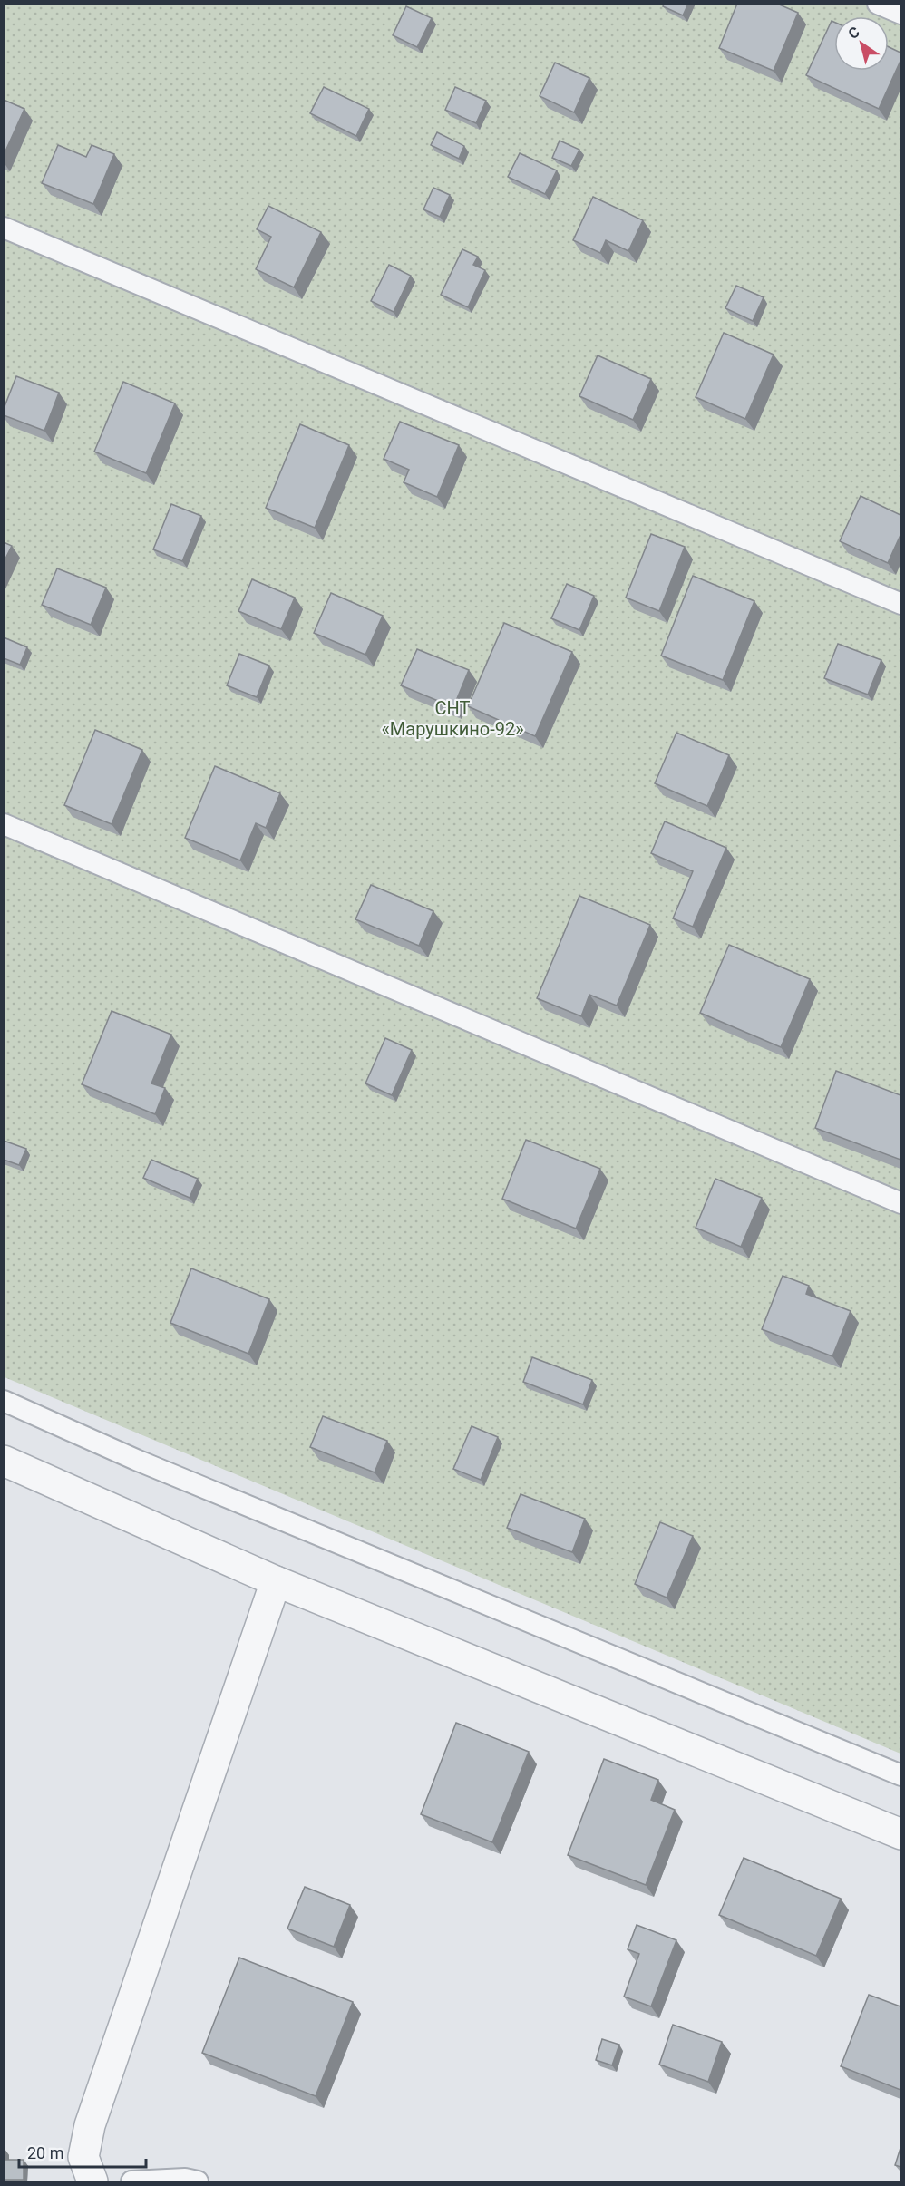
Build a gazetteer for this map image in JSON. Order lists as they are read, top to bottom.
{
  "parks": ["СНТ «Марушкино-92»"],
  "scale_bar": "20 m",
  "north": "top left"
}
